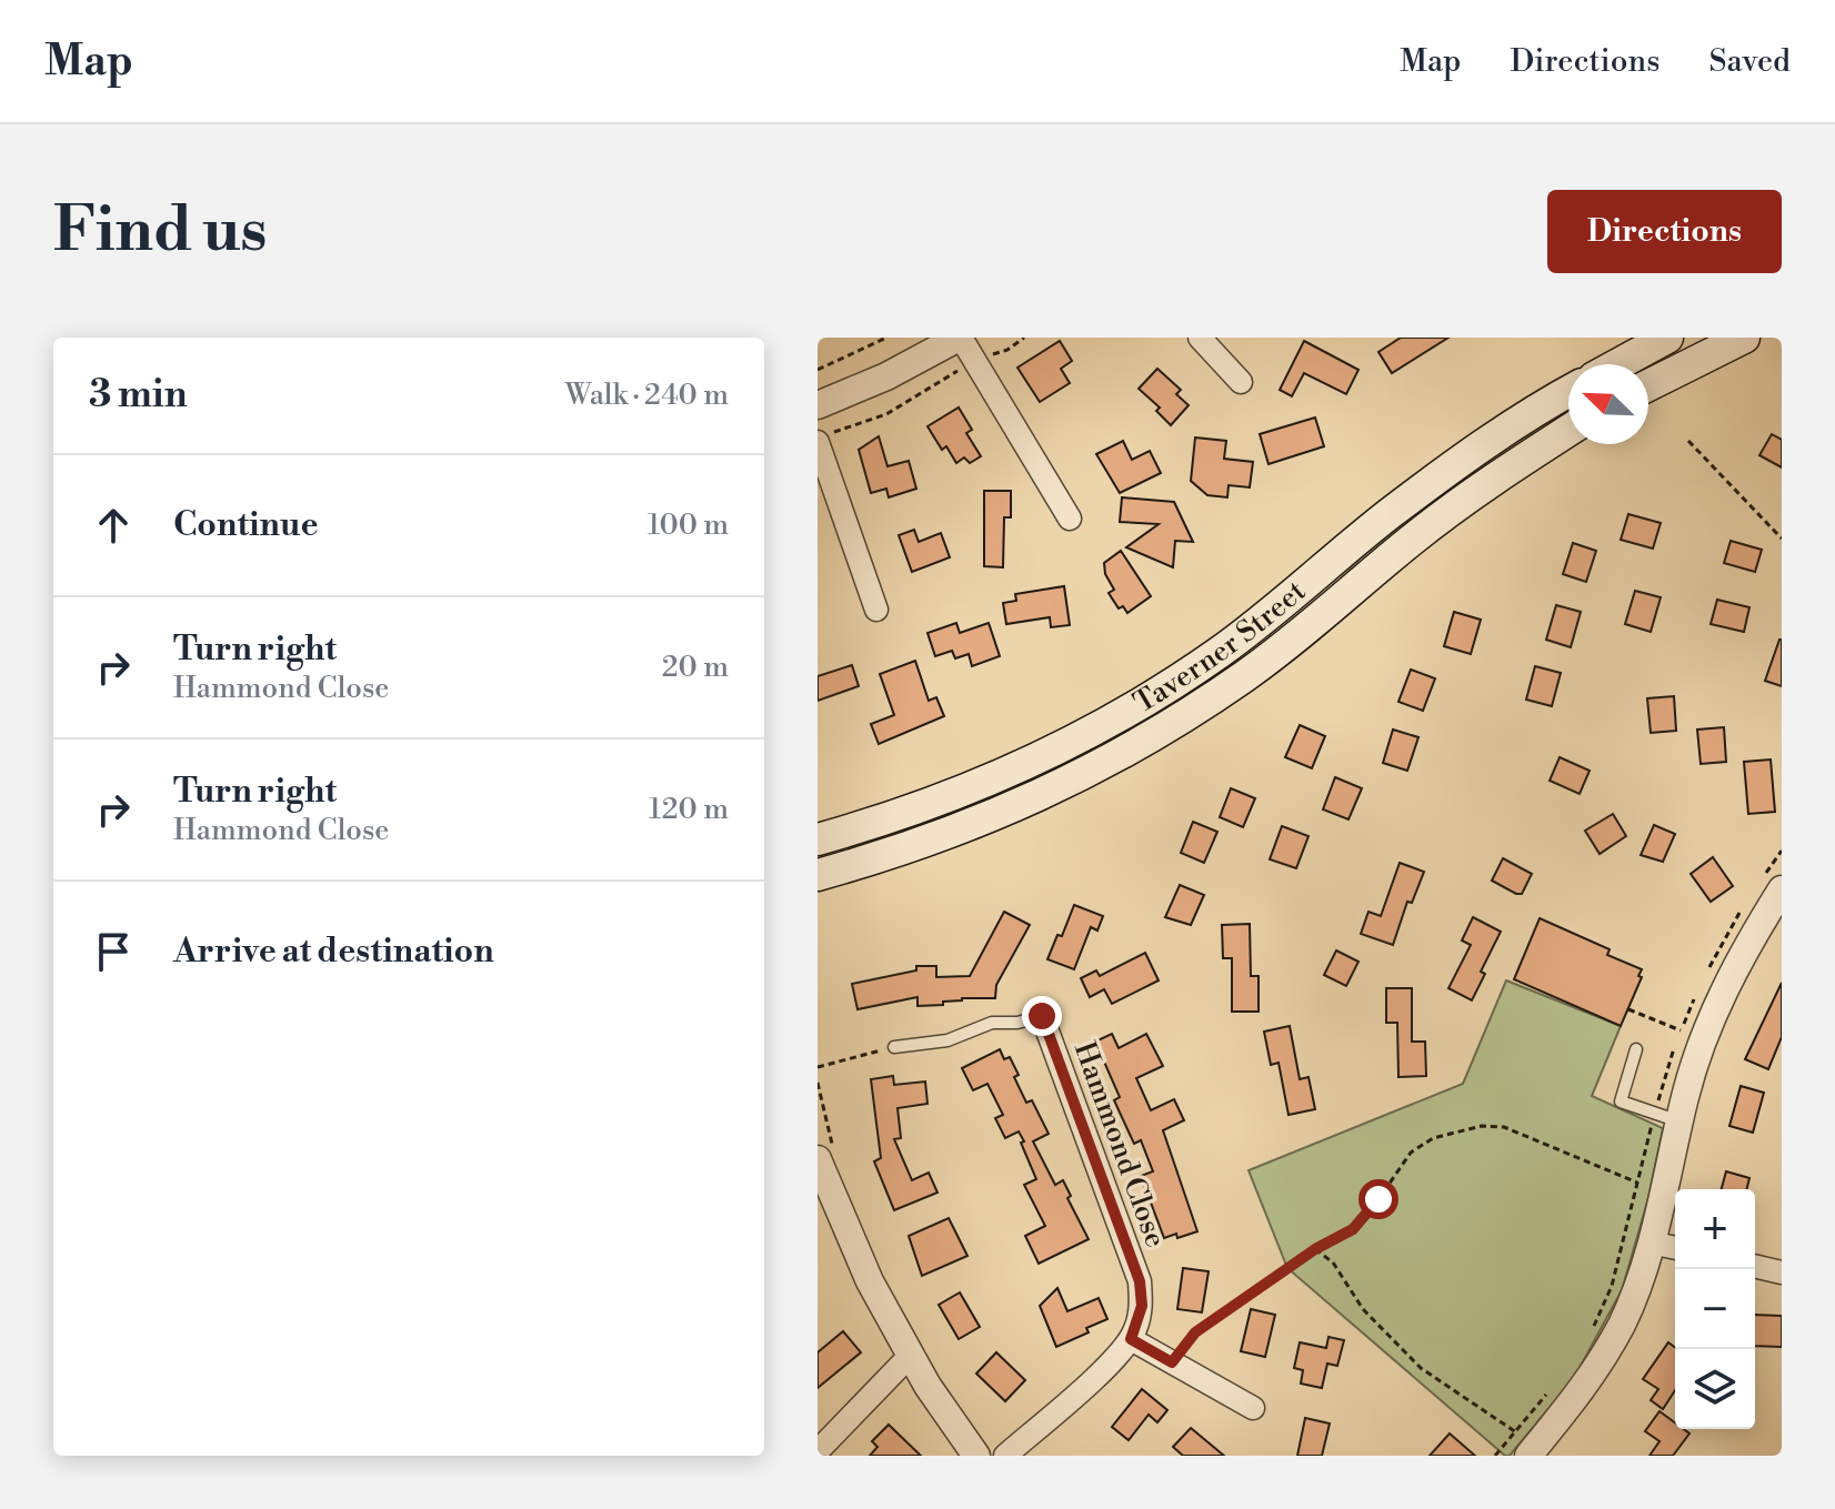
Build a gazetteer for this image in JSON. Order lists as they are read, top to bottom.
{
  "streets": {
    "main road": ["Taverner Street"],
    "street": ["Hammond Close"]
  },
  "north": "top left",
  "page": {
    "header": "Map",
    "nav": ["Map", "Directions", "Saved"],
    "buttons": "Directions",
    "title": "Find us",
    "heading": ["3 min", "Walk · 240 m"],
    "list": [
      ["Continue", "100 m"],
      ["Turn right", "Hammond Close", "20 m"],
      ["Turn right", "Hammond Close", "120 m"],
      "Arrive at destination"
    ],
    "map_buttons": ["+", "−"]
  }
}
